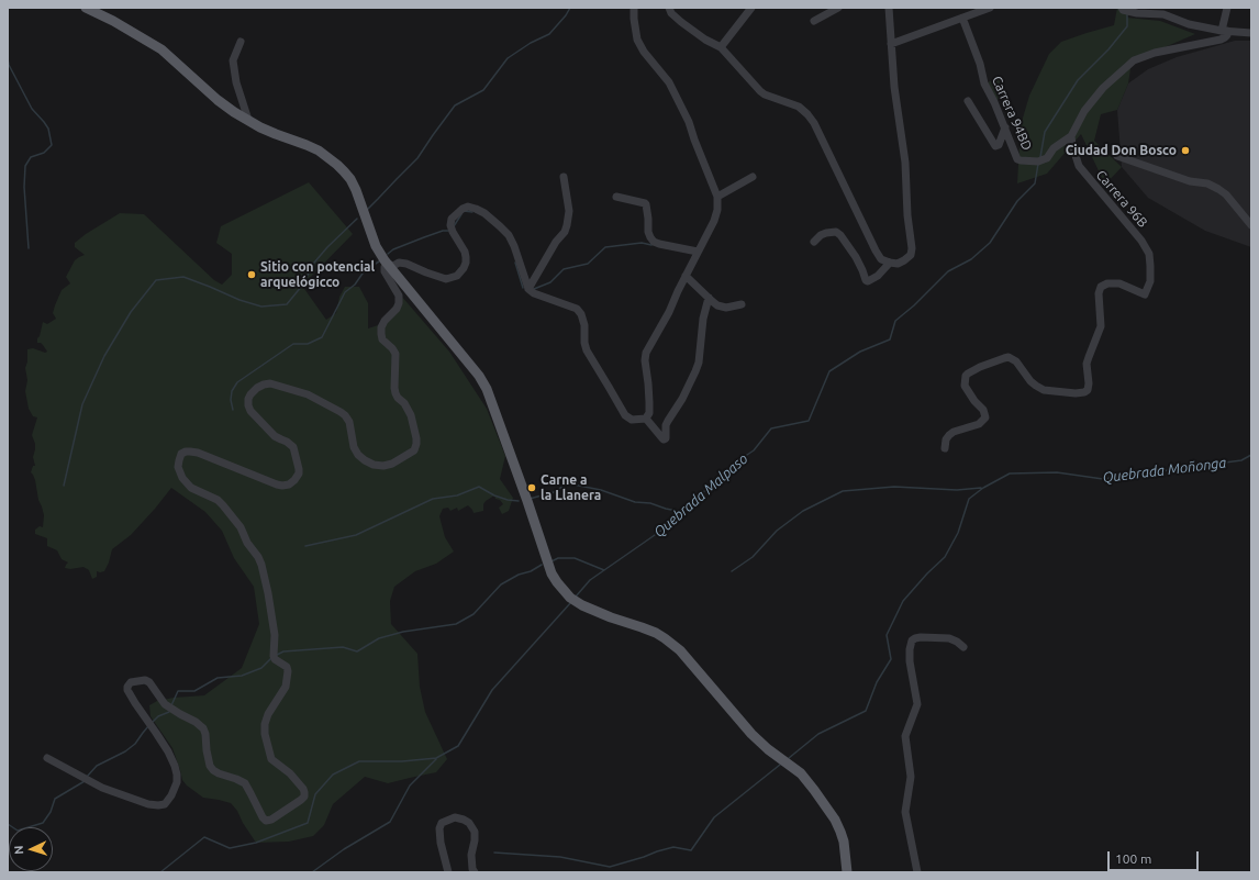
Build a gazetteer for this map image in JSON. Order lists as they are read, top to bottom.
{
  "streets": {
    "street": ["Carrera 94BD", "Carrera 96B"]
  },
  "crossings": [
    ["Carrera 94BD", "Carrera 96B"]
  ],
  "water": ["Quebrada Moñonga", "Quebrada Malpaso"],
  "places": ["Ciudad Don Bosco", "Sitio con potencial arquelógicco", "Carne a la Llanera"],
  "scale_bar": "100 m",
  "north": "left"
}
